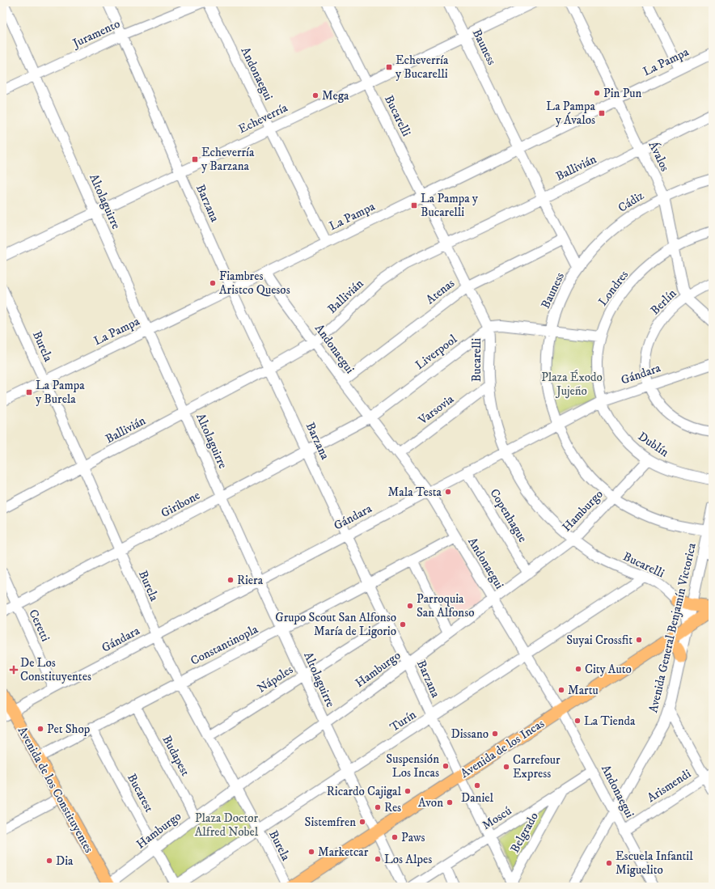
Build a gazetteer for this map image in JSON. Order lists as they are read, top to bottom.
{
  "streets": {
    "main road": ["Avenida de los Incas", "Avenida de los Constituyentes"],
    "street": [
      "Juramento",
      "Bauness",
      "La Pampa",
      "Andonaegui",
      "Bucarelli",
      "Echeverría",
      "Ávalos",
      "Ballivián",
      "Altolaguirre",
      "Cádiz",
      "Barzana",
      "Londres",
      "Atenas",
      "Berlín",
      "Burela",
      "Liverpool",
      "Gándara",
      "Varsovia",
      "Dublín",
      "Giribone",
      "Hamburgo",
      "Copenhague",
      "Ceretti",
      "Avenida General Benjamín Victorica",
      "Constantinopla",
      "Nápoles",
      "Turín",
      "Budapest",
      "Arismendi",
      "Bucarest",
      "Moscú",
      "Belgrado"
    ]
  },
  "crossings": [
    ["Juramento", "Altolaguirre"],
    ["Juramento", "Barzana"],
    ["Bauness", "La Pampa"],
    ["Bauness", "Echeverría"],
    ["Bauness", "Ballivián"],
    ["Bauness", "Cádiz"],
    ["Bauness", "Atenas"],
    ["Bauness", "Liverpool"],
    ["Bauness", "Gándara"],
    ["Bauness", "Hamburgo"],
    ["Bauness", "Avenida General Benjamín Victorica"],
    ["La Pampa", "Andonaegui"],
    ["La Pampa", "Bucarelli"],
    ["La Pampa", "Ávalos"],
    ["La Pampa", "Altolaguirre"],
    ["La Pampa", "Barzana"],
    ["La Pampa", "Burela"],
    ["Andonaegui", "Echeverría"],
    ["Andonaegui", "Ballivián"],
    ["Andonaegui", "Atenas"],
    ["Andonaegui", "Liverpool"],
    ["Andonaegui", "Gándara"],
    ["Andonaegui", "Varsovia"],
    ["Andonaegui", "Giribone"],
    ["Andonaegui", "Hamburgo"],
    ["Andonaegui", "Avenida General Benjamín Victorica"],
    ["Andonaegui", "Constantinopla"],
    ["Andonaegui", "Turín"],
    ["Andonaegui", "Avenida de los Incas"],
    ["Andonaegui", "Arismendi"],
    ["Andonaegui", "Moscú"],
    ["Bucarelli", "Echeverría"],
    ["Bucarelli", "Ballivián"],
    ["Bucarelli", "Atenas"],
    ["Bucarelli", "Liverpool"],
    ["Bucarelli", "Gándara"],
    ["Bucarelli", "Varsovia"],
    ["Bucarelli", "Hamburgo"],
    ["Bucarelli", "Avenida General Benjamín Victorica"],
    ["Bucarelli", "Turín"],
    ["Bucarelli", "Avenida de los Incas"],
    ["Echeverría", "Altolaguirre"],
    ["Echeverría", "Barzana"],
    ["Ávalos", "Ballivián"],
    ["Ávalos", "Cádiz"],
    ["Ávalos", "Londres"],
    ["Ávalos", "Berlín"],
    ["Ballivián", "Altolaguirre"],
    ["Ballivián", "Barzana"],
    ["Ballivián", "Burela"],
    ["Altolaguirre", "Gándara"],
    ["Altolaguirre", "Giribone"],
    ["Altolaguirre", "Hamburgo"],
    ["Altolaguirre", "Constantinopla"],
    ["Altolaguirre", "Nápoles"],
    ["Altolaguirre", "Turín"],
    ["Altolaguirre", "Avenida de los Incas"],
    ["Barzana", "Gándara"],
    ["Barzana", "Giribone"],
    ["Barzana", "Hamburgo"],
    ["Barzana", "Constantinopla"],
    ["Barzana", "Nápoles"],
    ["Barzana", "Turín"],
    ["Barzana", "Avenida de los Incas"],
    ["Barzana", "Moscú"],
    ["Barzana", "Belgrado"],
    ["Londres", "Liverpool"],
    ["Londres", "Gándara"],
    ["Londres", "Dublín"],
    ["Berlín", "Gándara"],
    ["Burela", "Gándara"],
    ["Burela", "Giribone"],
    ["Burela", "Hamburgo"],
    ["Burela", "Constantinopla"],
    ["Burela", "Nápoles"],
    ["Burela", "Turín"],
    ["Liverpool", "Giribone"],
    ["Gándara", "Dublín"],
    ["Gándara", "Copenhague"],
    ["Gándara", "Ceretti"],
    ["Gándara", "Avenida de los Constituyentes"],
    ["Dublín", "Hamburgo"],
    ["Giribone", "Ceretti"],
    ["Hamburgo", "Copenhague"],
    ["Hamburgo", "Budapest"],
    ["Hamburgo", "Avenida de los Constituyentes"],
    ["Hamburgo", "Bucarest"],
    ["Avenida General Benjamín Victorica", "Avenida de los Incas"],
    ["Constantinopla", "Budapest"],
    ["Constantinopla", "Avenida de los Constituyentes"],
    ["Constantinopla", "Bucarest"],
    ["Turín", "Bucarest"],
    ["Moscú", "Belgrado"]
  ],
  "parks": ["Plaza Éxodo Jujeño", "Plaza Doctor Alfred Nobel"],
  "places": {
    "transit": [
      "Echeverría y Bucarelli",
      "La Pampa y Ávalos",
      "Echeverría y Barzana",
      "La Pampa y Bucarelli",
      "La Pampa y Burela"
    ],
    "other": [
      "Pin Pun",
      "Mega",
      "Fiambres Aristco Quesos",
      "Mala Testa",
      "Riera",
      "Parroquia San Alfonso",
      "Grupo Scout San Alfonso María de Ligorio",
      "Suyai Crossfit",
      "City Auto",
      "Martu",
      "La Tienda",
      "Pet Shop",
      "Dissano",
      "Suspensión Los Incas",
      "Carrefour Express",
      "Daniel",
      "Ricardo Cajigal",
      "Avon",
      "Res",
      "Sistemfren",
      "Paws",
      "Marketcar",
      "Los Alpes",
      "Dia",
      "Escuela Infantil Miguelito"
    ],
    "health": ["De Los Constituyentes"]
  }
}
